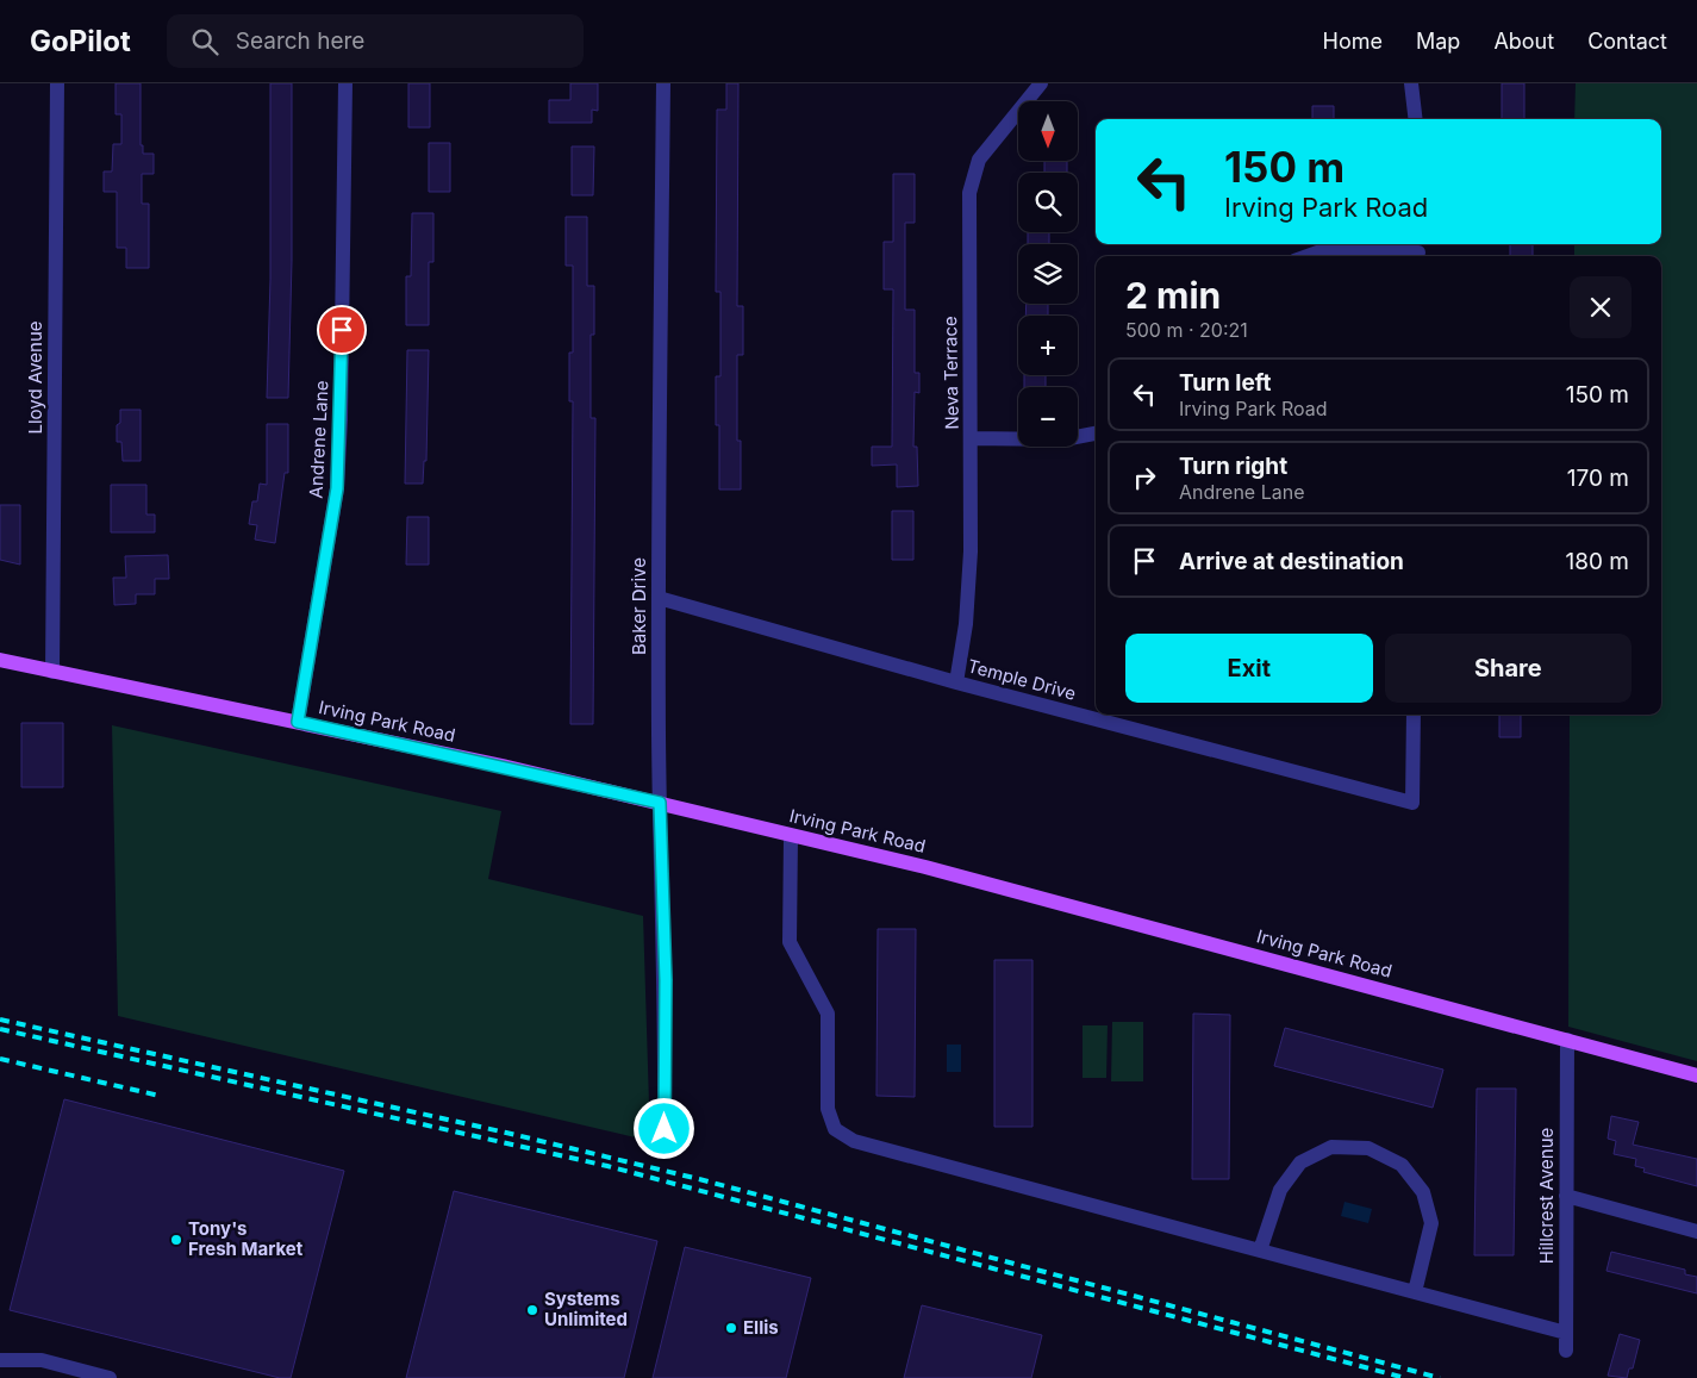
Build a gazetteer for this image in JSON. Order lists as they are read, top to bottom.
{
  "streets": {
    "main road": ["Irving Park Road"],
    "street": [
      "Neva Terrace",
      "Lloyd Avenue",
      "Andrene Lane",
      "Baker Drive",
      "Temple Drive",
      "Hillcrest Avenue"
    ]
  },
  "crossings": [
    ["Neva Terrace", "Temple Drive"],
    ["Lloyd Avenue", "Irving Park Road"],
    ["Andrene Lane", "Irving Park Road"],
    ["Baker Drive", "Temple Drive"],
    ["Baker Drive", "Irving Park Road"],
    ["Irving Park Road", "Hillcrest Avenue"]
  ],
  "places": ["Tony's Fresh Market", "Systems Unlimited", "Ellis"],
  "north": "bottom",
  "page": {
    "header": "GoPilot",
    "search": "Search here",
    "nav": [
      "Home",
      "Map",
      "About",
      "Contact"
    ],
    "map_buttons": ["+", "−"],
    "turn": ["150 m", "Irving Park Road"],
    "heading": ["2 min", "500 m · 20:21"],
    "list": [
      {
        "name": "Turn left",
        "note": "Irving Park Road",
        "value": "150 m"
      },
      {
        "name": "Turn right",
        "note": "Andrene Lane",
        "value": "170 m"
      },
      {
        "name": "Arrive at destination",
        "value": "180 m"
      }
    ],
    "buttons": ["Exit", "Share"]
  }
}
